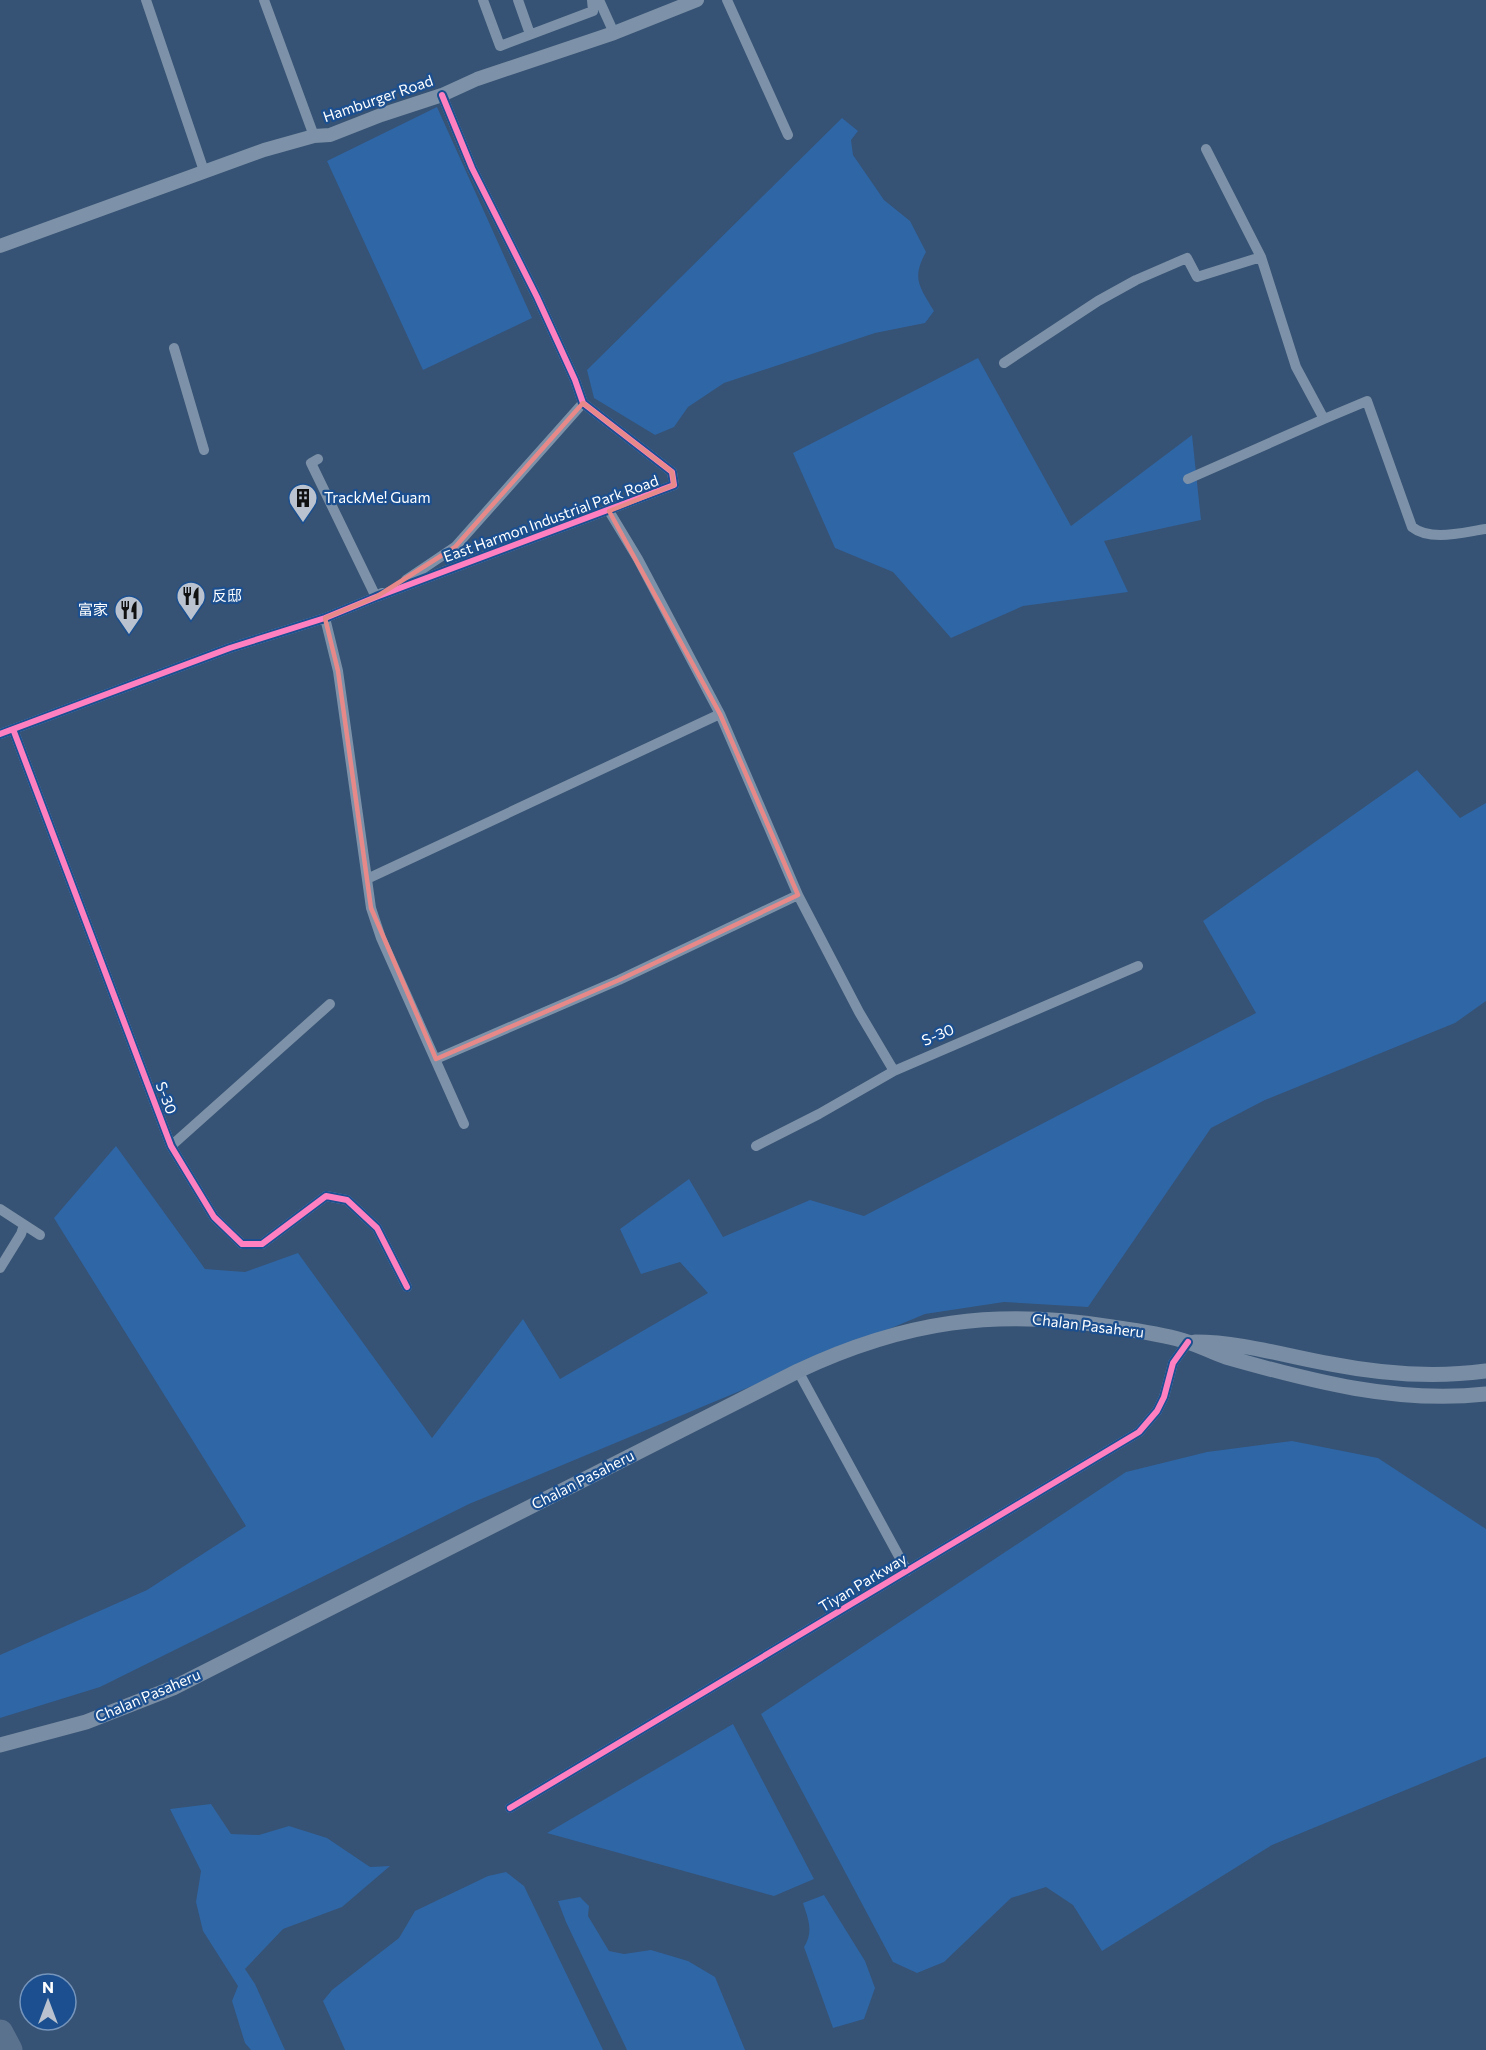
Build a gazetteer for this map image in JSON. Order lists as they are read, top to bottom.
{
  "streets": {
    "main road": ["Chalan Pasaheru"],
    "street": [
      "Hamburger Road",
      "East Harmon Industrial Park Road",
      "S-30",
      "Tiyan Parkway"
    ]
  },
  "crossings": [
    ["East Harmon Industrial Park Road", "S-30"],
    ["Chalan Pasaheru", "Tiyan Parkway"]
  ],
  "places": {
    "building": ["TrackMe! Guam"],
    "restaurant": ["反邸", "富家"]
  },
  "north": "top"
}
